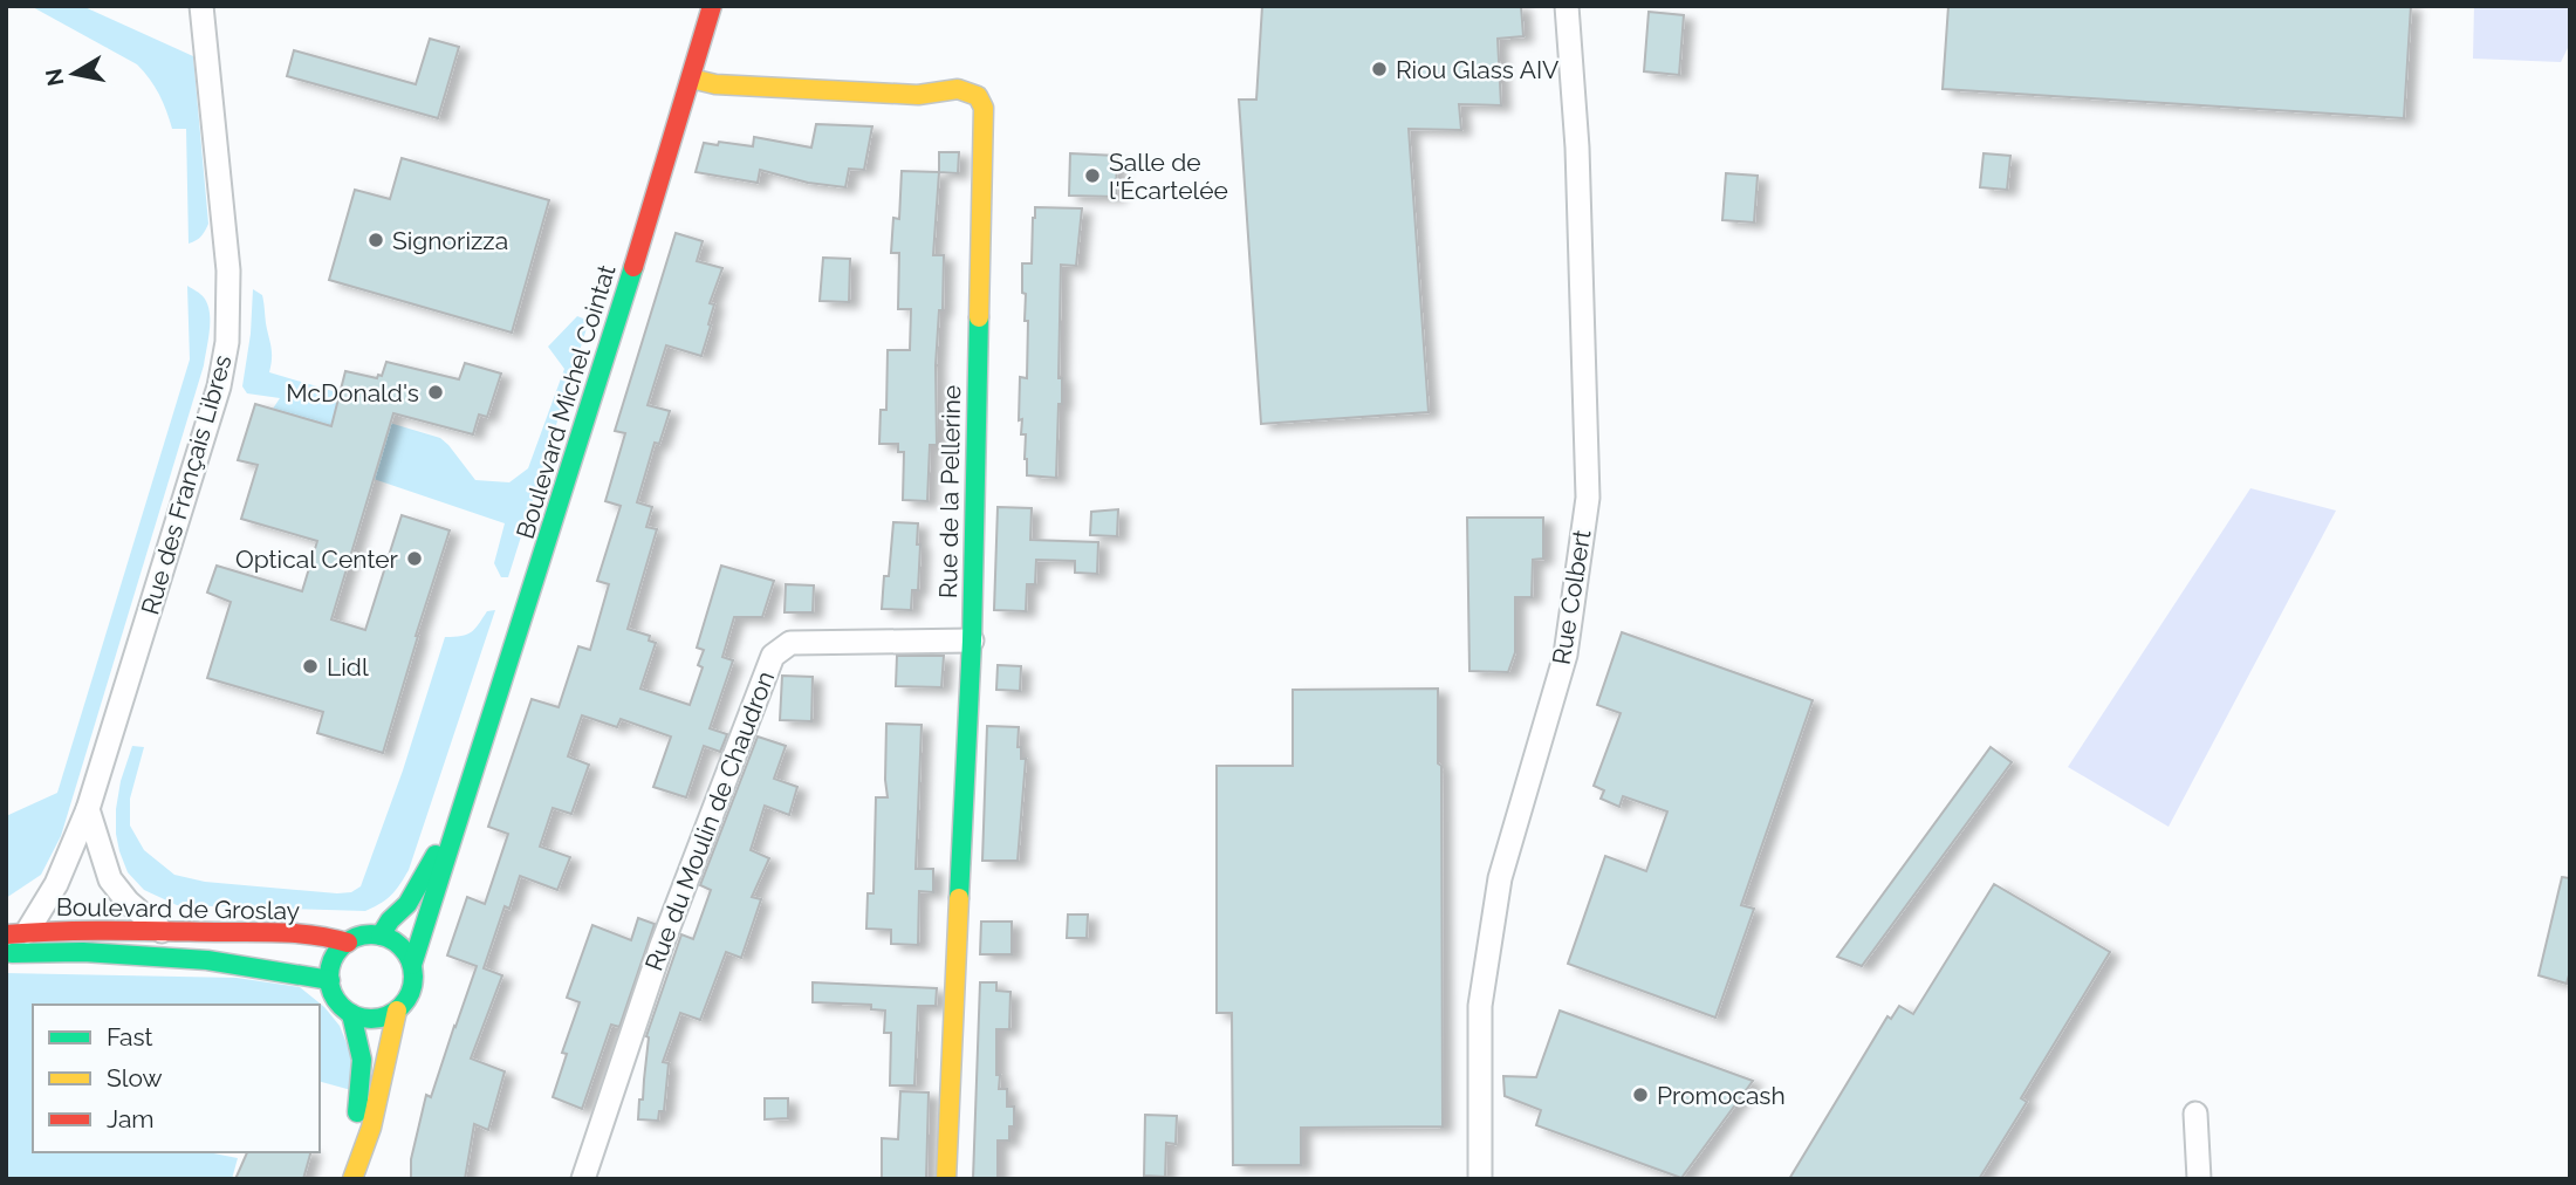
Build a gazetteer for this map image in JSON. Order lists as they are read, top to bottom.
{
  "streets": {
    "main road": ["Boulevard Michel Cointat", "Rue de la Pellerine", "Boulevard de Groslay"],
    "street": ["Rue des Français Libres", "Rue Colbert", "Rue du Moulin de Chaudron"]
  },
  "crossings": [
    ["Boulevard Michel Cointat", "Rue de la Pellerine"],
    ["Boulevard Michel Cointat", "Boulevard de Groslay"],
    ["Rue des Français Libres", "Boulevard de Groslay"],
    ["Rue de la Pellerine", "Rue du Moulin de Chaudron"]
  ],
  "places": [
    "Riou Glass AIV",
    "Salle de l'Écartelée",
    "Signorizza",
    "McDonald's",
    "Optical Center",
    "Lidl",
    "Promocash"
  ],
  "legend": ["Fast", "Slow", "Jam"],
  "north": "left"
}
